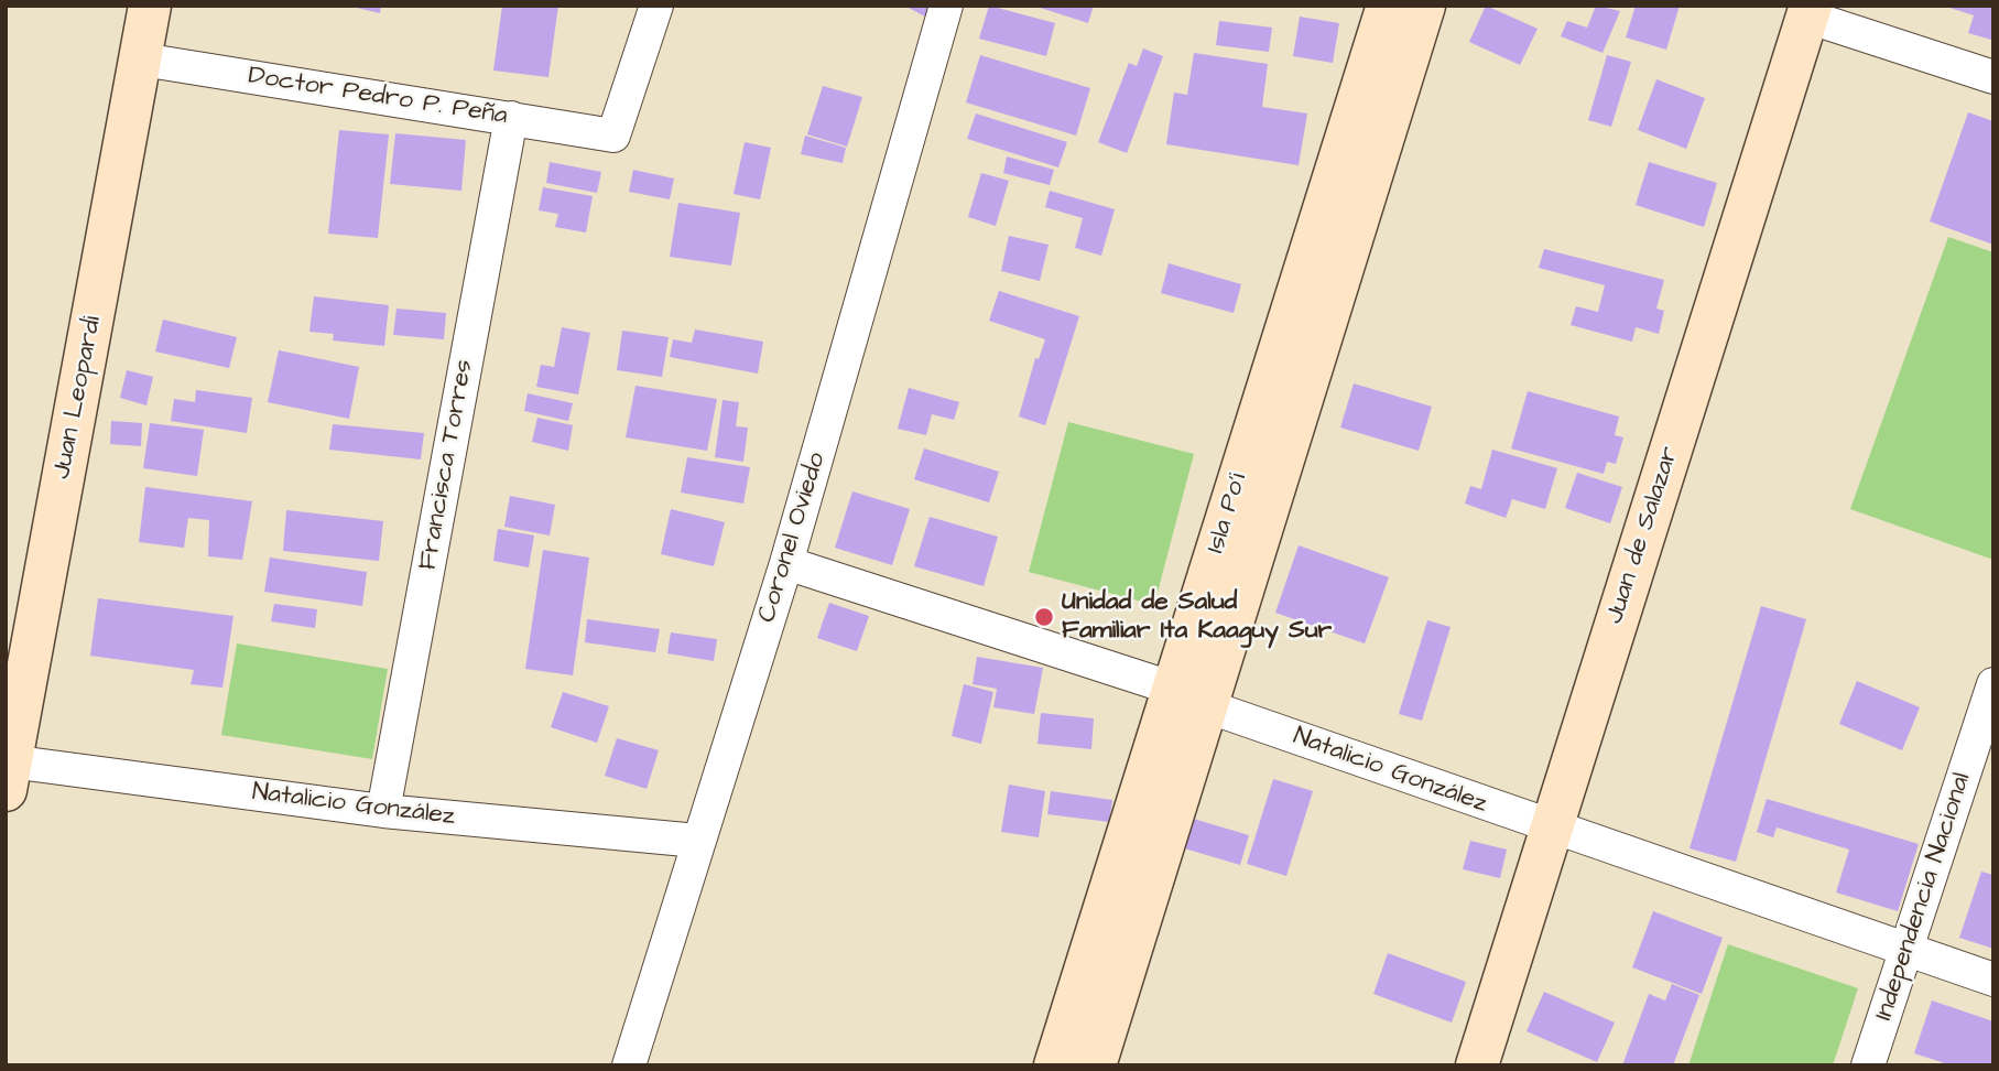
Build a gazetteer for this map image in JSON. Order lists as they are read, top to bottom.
{
  "streets": {
    "street": [
      "Doctor Pedro P. Peña",
      "Juan Leopardi",
      "Francisca Torres",
      "Isla Po'i",
      "Juan de Salazar",
      "Coronel Oviedo",
      "Natalicio González",
      "Independencia Nacional"
    ]
  },
  "crossings": [
    ["Doctor Pedro P. Peña", "Juan Leopardi"],
    ["Doctor Pedro P. Peña", "Francisca Torres"],
    ["Juan Leopardi", "Natalicio González"],
    ["Francisca Torres", "Natalicio González"],
    ["Isla Po'i", "Natalicio González"],
    ["Juan de Salazar", "Natalicio González"],
    ["Coronel Oviedo", "Natalicio González"],
    ["Natalicio González", "Independencia Nacional"]
  ],
  "places": ["Unidad de Salud Familiar Ita Kaaguy Sur"]
}
